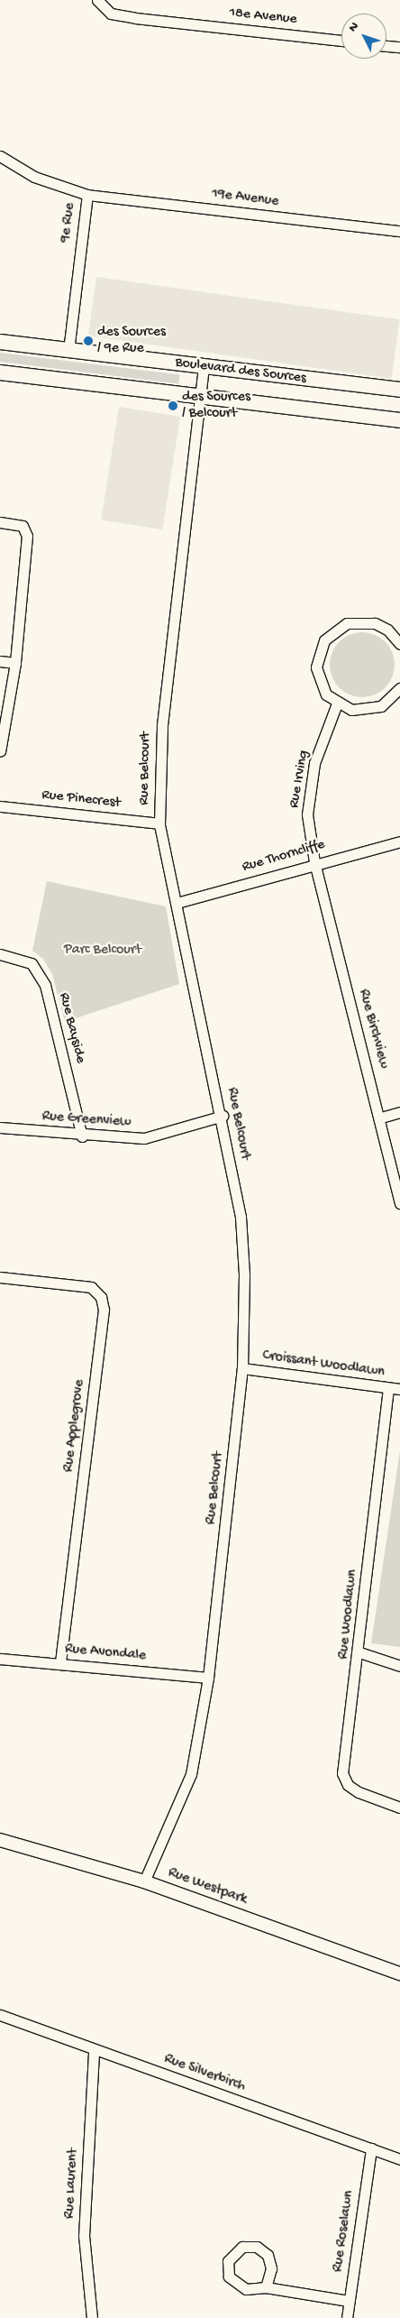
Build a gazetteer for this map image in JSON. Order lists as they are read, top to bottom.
{
  "streets": {
    "main road": ["Boulevard des Sources"],
    "street": [
      "18e Avenue",
      "19e Avenue",
      "9e Rue",
      "Rue Belcourt",
      "Rue Irving",
      "Rue Pinecrest",
      "Rue Thorncliffe",
      "Rue Bayside",
      "Rue Birchview",
      "Rue Greenview",
      "Croissant Woodlawn",
      "Rue Applegrove",
      "Rue Woodlawn",
      "Rue Avondale",
      "Rue Westpark",
      "Rue Silverbirch",
      "Rue Laurent",
      "Rue Roselawn"
    ]
  },
  "crossings": [
    ["19e Avenue", "9e Rue"],
    ["9e Rue", "Boulevard des Sources"],
    ["Boulevard des Sources", "Rue Belcourt"],
    ["Rue Belcourt", "Rue Pinecrest"],
    ["Rue Belcourt", "Rue Thorncliffe"],
    ["Rue Belcourt", "Rue Greenview"],
    ["Rue Belcourt", "Croissant Woodlawn"],
    ["Rue Belcourt", "Rue Avondale"],
    ["Rue Belcourt", "Rue Westpark"],
    ["Rue Irving", "Rue Thorncliffe"],
    ["Rue Irving", "Rue Birchview"],
    ["Rue Thorncliffe", "Rue Birchview"],
    ["Rue Bayside", "Rue Greenview"],
    ["Croissant Woodlawn", "Rue Woodlawn"],
    ["Rue Applegrove", "Rue Avondale"],
    ["Rue Silverbirch", "Rue Laurent"],
    ["Rue Silverbirch", "Rue Roselawn"]
  ],
  "parks": ["Parc Belcourt"],
  "places": ["des Sources / 9e Rue", "des Sources / Belcourt"],
  "north": "top left"
}
